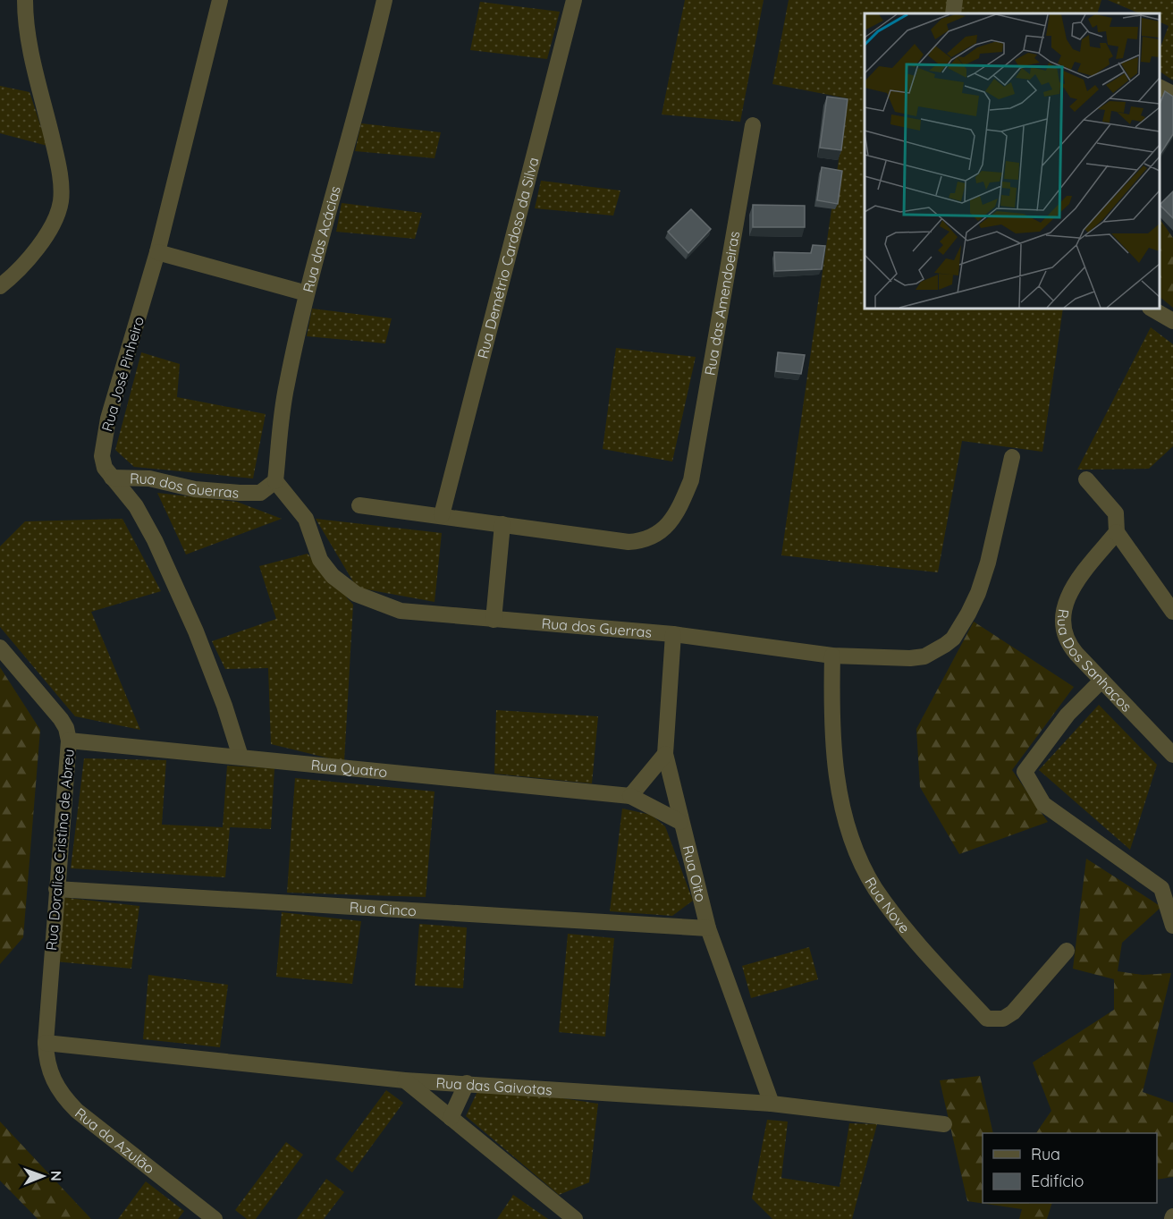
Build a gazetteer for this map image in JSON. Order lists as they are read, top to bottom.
{
  "streets": {
    "street": [
      "Rua das Acácias",
      "Rua Demétrio Cardoso da Silva",
      "Rua das Amendoeiras",
      "Rua José Pinheiro",
      "Rua dos Guerras",
      "Rua Dos Sanhaços",
      "Rua Quatro",
      "Rua Doralice Cristina de Abreu",
      "Rua Oito",
      "Rua Nove",
      "Rua Cinco",
      "Rua das Gaivotas",
      "Rua do Azulão"
    ]
  },
  "crossings": [
    ["Rua das Acácias", "Rua dos Guerras"],
    ["Rua Demétrio Cardoso da Silva", "Rua das Amendoeiras"],
    ["Rua José Pinheiro", "Rua dos Guerras"],
    ["Rua José Pinheiro", "Rua Quatro"],
    ["Rua dos Guerras", "Rua Oito"],
    ["Rua dos Guerras", "Rua Nove"],
    ["Rua Quatro", "Rua Doralice Cristina de Abreu"],
    ["Rua Quatro", "Rua Oito"],
    ["Rua Doralice Cristina de Abreu", "Rua Cinco"],
    ["Rua Doralice Cristina de Abreu", "Rua das Gaivotas"],
    ["Rua Doralice Cristina de Abreu", "Rua do Azulão"],
    ["Rua Oito", "Rua Cinco"],
    ["Rua Oito", "Rua das Gaivotas"],
    ["Rua das Gaivotas", "Rua do Azulão"]
  ],
  "legend": ["Rua", "Edifício"],
  "north": "right"
}
